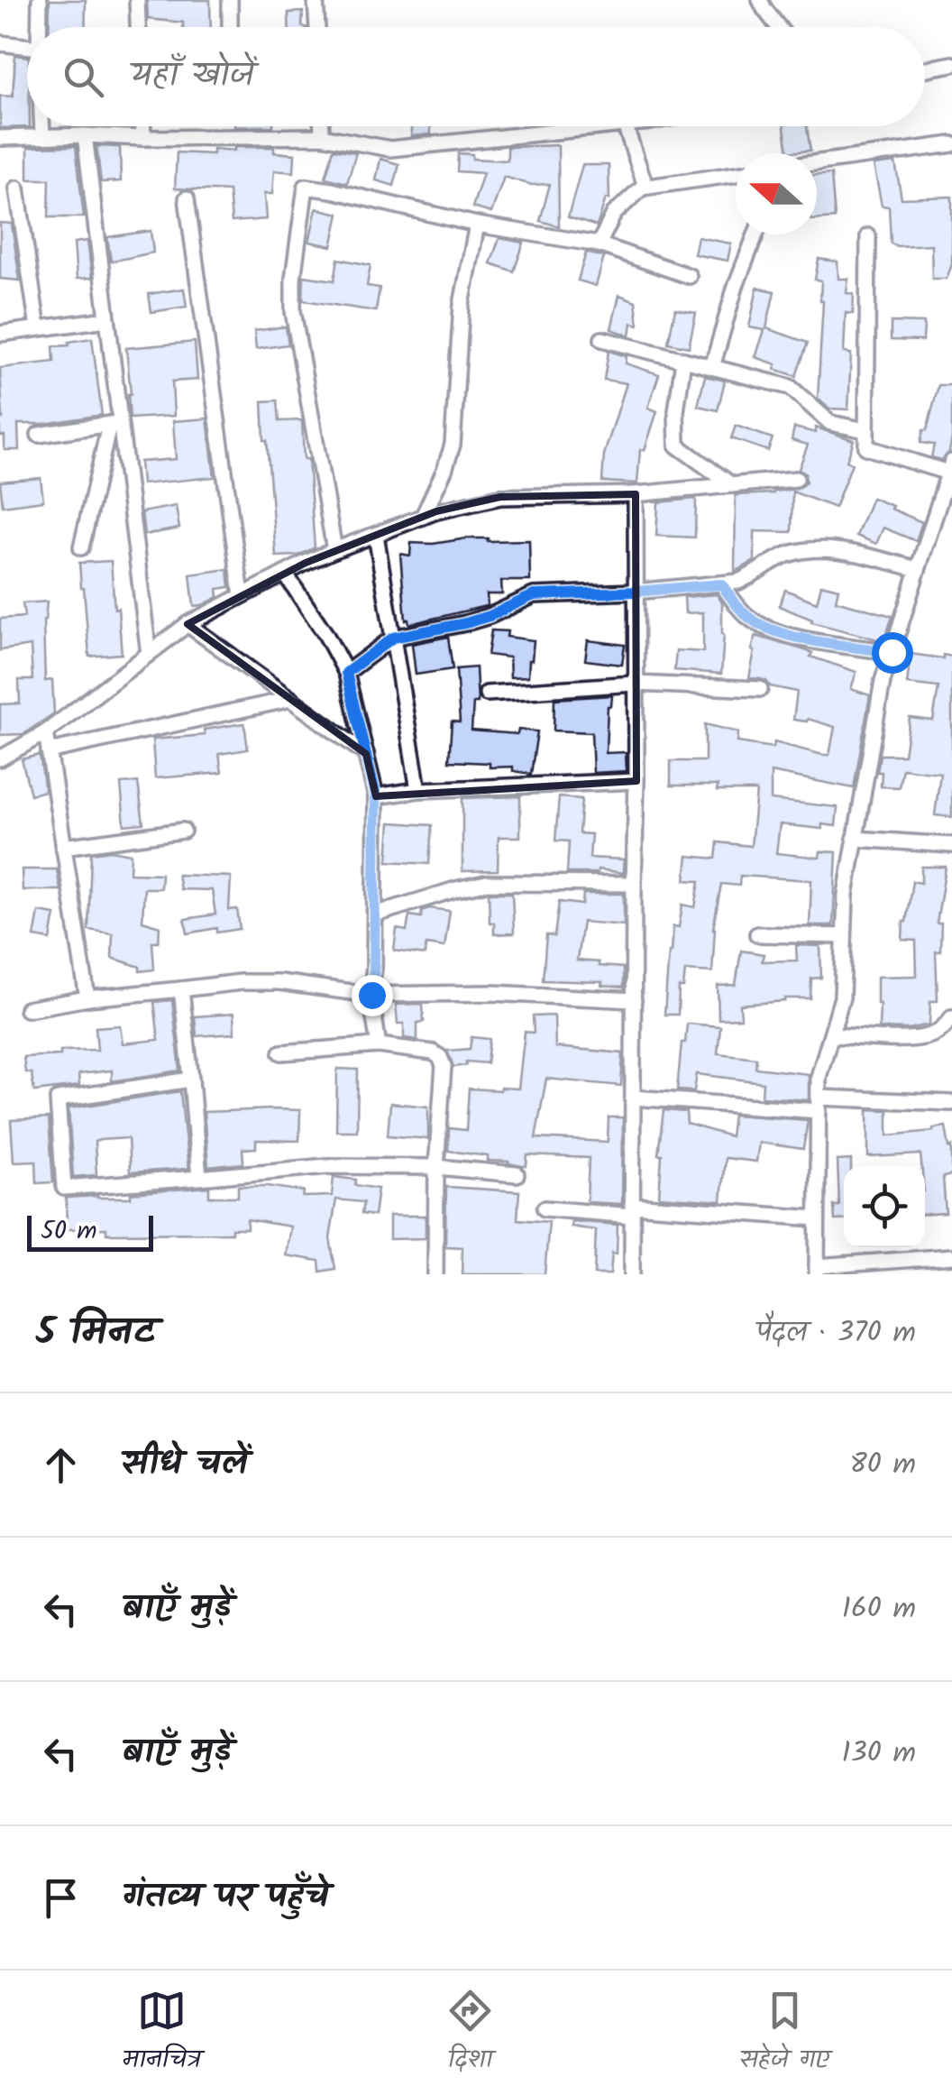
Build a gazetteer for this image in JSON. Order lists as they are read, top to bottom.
{
  "scale_bar": "50 m",
  "north": "left",
  "page": {
    "search": "यहाँ खोजें",
    "scale": "50 m",
    "heading": ["5 मिनट", "पैदल · 370 m"],
    "list": [
      ["सीधे चलें", "80 m"],
      ["बाएँ मुड़ें", "160 m"],
      ["बाएँ मुड़ें", "130 m"],
      "गंतव्य पर पहुँचे"
    ],
    "nav": ["मानचित्र", "दिशा", "सहेजे गए"]
  }
}
